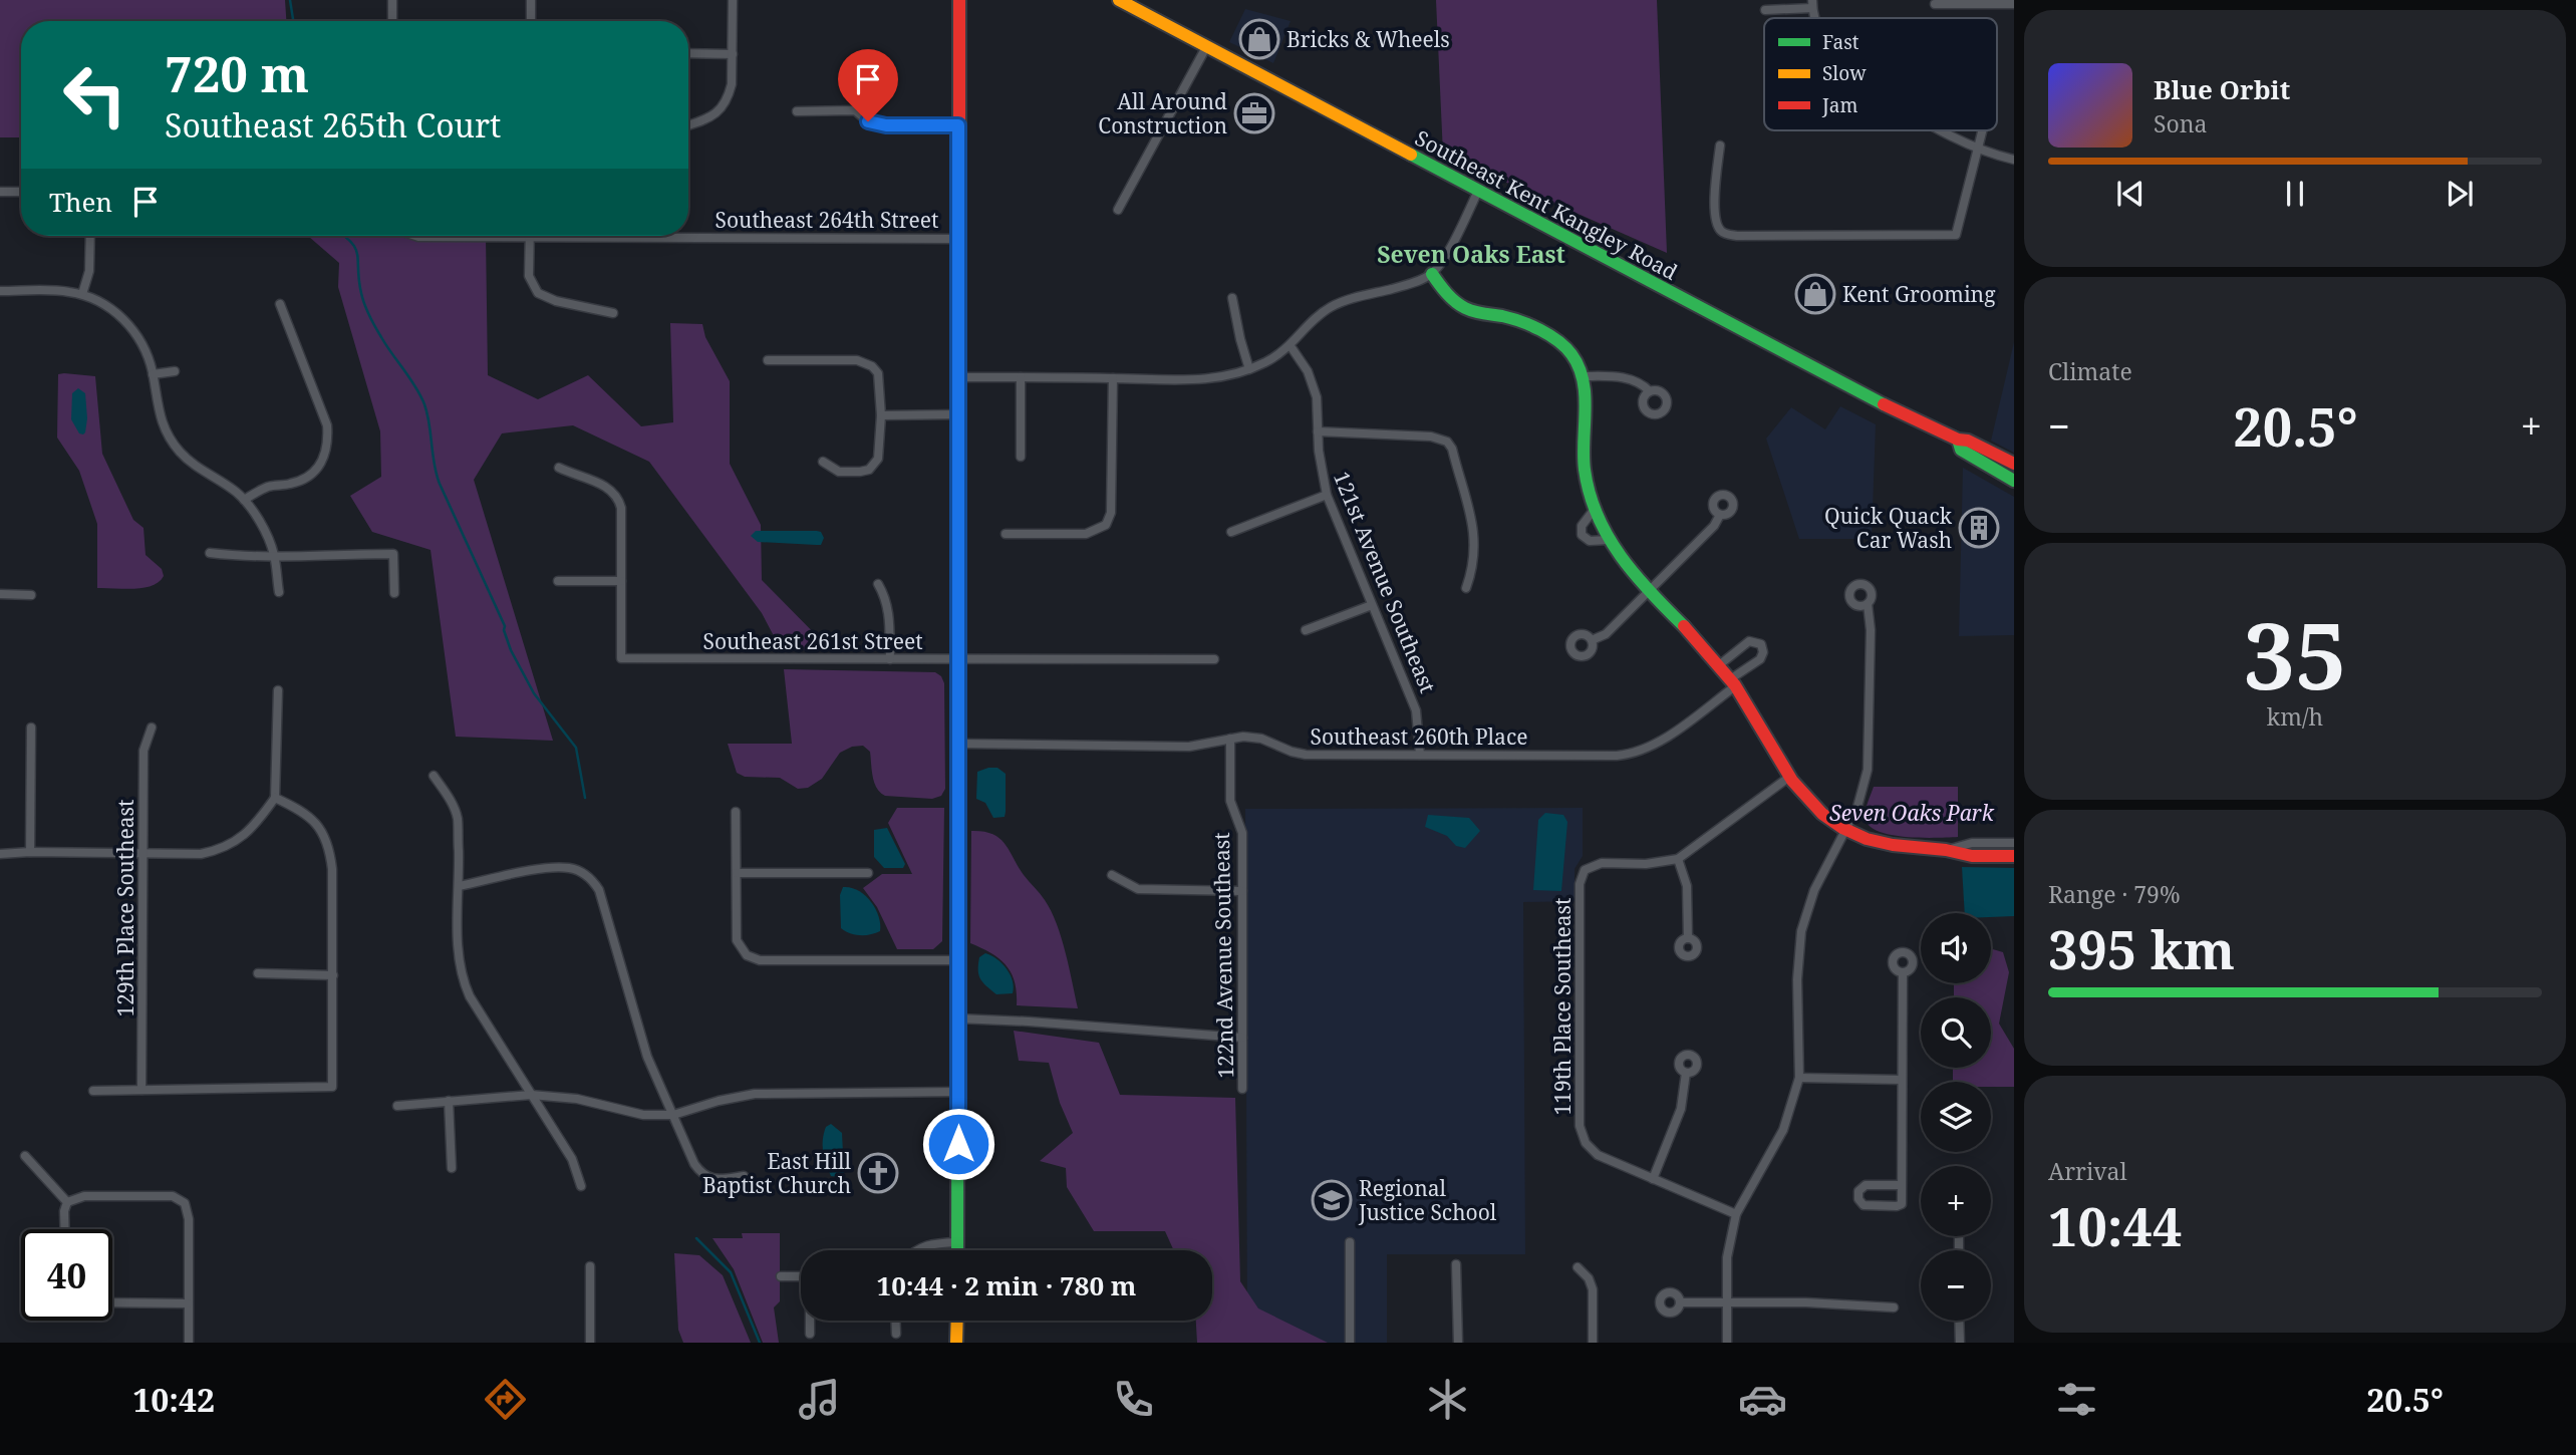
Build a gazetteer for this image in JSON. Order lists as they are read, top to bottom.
{
  "streets": {
    "street": [
      "Southeast Kent Kangley Road",
      "Southeast 264th Street",
      "121st Avenue Southeast",
      "Southeast 261st Street",
      "Southeast 260th Place",
      "129th Place Southeast",
      "122nd Avenue Southeast",
      "119th Place Southeast"
    ]
  },
  "crossings": [
    ["121st Avenue Southeast", "Southeast 260th Place"],
    ["Southeast 260th Place", "122nd Avenue Southeast"]
  ],
  "districts": ["Seven Oaks East"],
  "parks": ["Seven Oaks Park"],
  "places": {
    "shop": ["Bricks & Wheels", "Kent Grooming"],
    "office": ["All Around Construction"],
    "building": ["Quick Quack Car Wash"],
    "church": ["East Hill Baptist Church"],
    "school or university": ["Regional Justice School"]
  },
  "legend": ["Fast", "Slow", "Jam"],
  "page": {
    "turn": ["720 m", "Southeast 265th Court"],
    "song": ["Blue Orbit", "Sona"],
    "then": "Then",
    "tile": [
      "Climate",
      ["35", "km/h"],
      ["Range · 79%", "395 km"],
      ["Arrival", "10:44"]
    ],
    "heat": ["−", "20.5°", "+"],
    "map_buttons": ["+", "−"],
    "limit": "40",
    "trip": "10:44 · 2 min · 780 m",
    "tabs": ["10:42", "20.5°"]
  }
}
